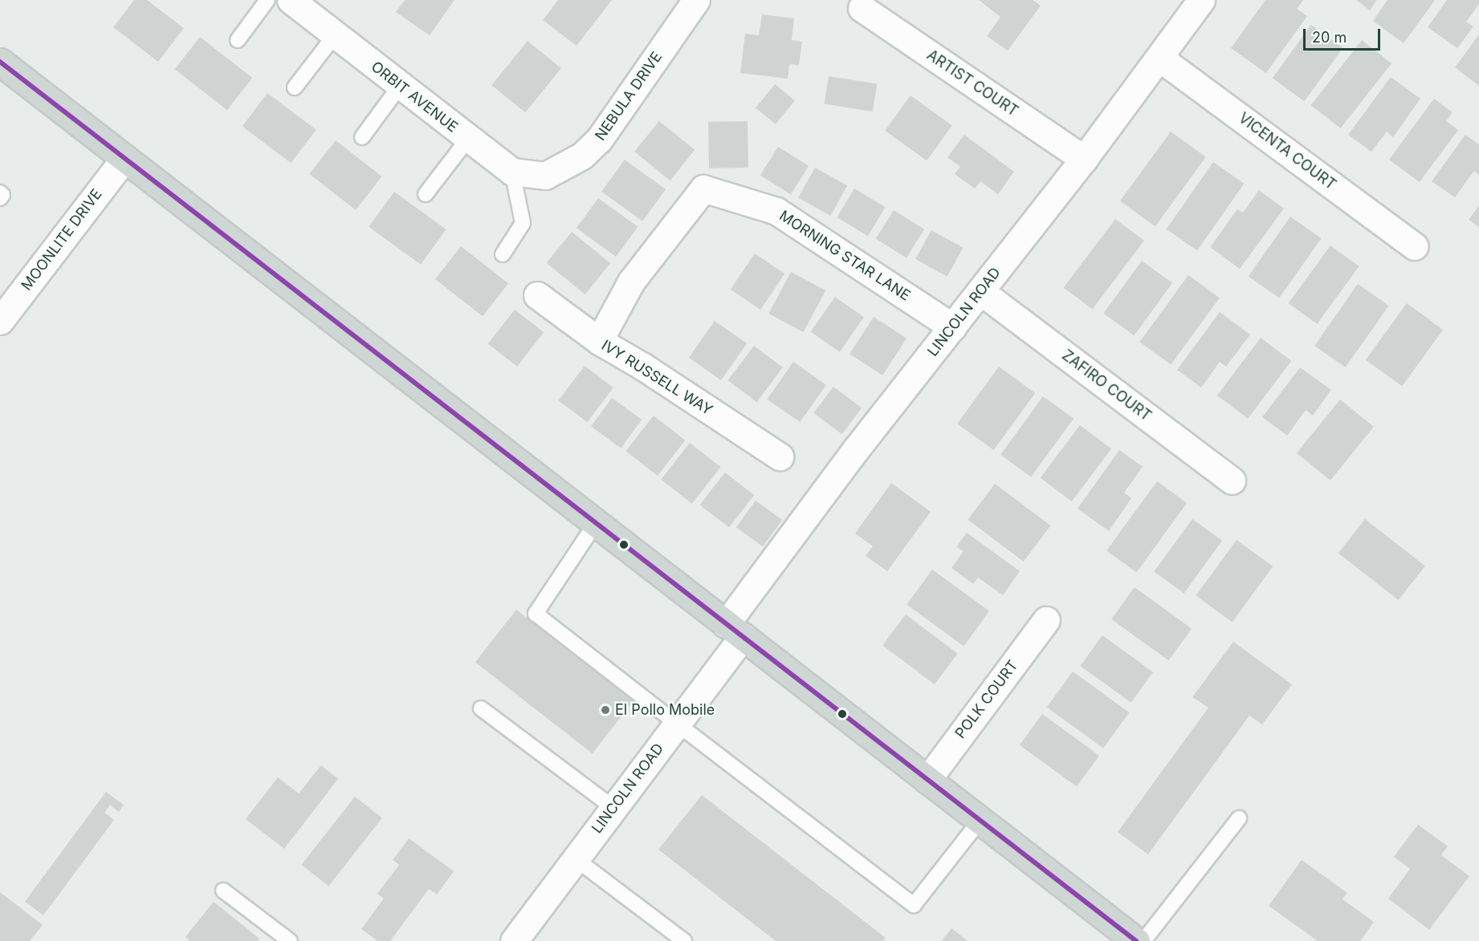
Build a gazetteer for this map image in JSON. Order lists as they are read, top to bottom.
{
  "streets": {
    "street": [
      "ARTIST COURT",
      "NEBULA DRIVE",
      "ORBIT AVENUE",
      "VICENTA COURT",
      "MOONLITE DRIVE",
      "MORNING STAR LANE",
      "LINCOLN ROAD",
      "IVY RUSSELL WAY",
      "ZAFIRO COURT",
      "POLK COURT"
    ]
  },
  "crossings": [
    ["ARTIST COURT", "LINCOLN ROAD"],
    ["NEBULA DRIVE", "ORBIT AVENUE"],
    ["VICENTA COURT", "LINCOLN ROAD"],
    ["MORNING STAR LANE", "LINCOLN ROAD"],
    ["MORNING STAR LANE", "IVY RUSSELL WAY"],
    ["LINCOLN ROAD", "ZAFIRO COURT"]
  ],
  "places": ["El Pollo Mobile"],
  "scale_bar": "20 m"
}
